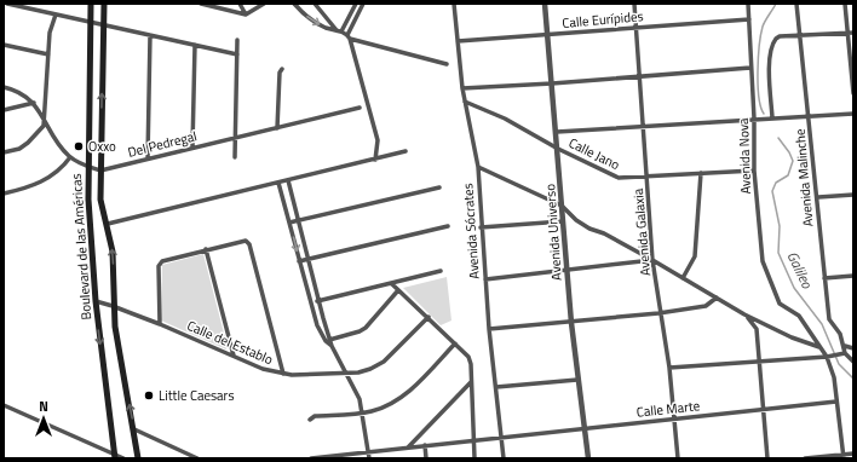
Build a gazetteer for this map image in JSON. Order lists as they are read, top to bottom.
{
  "streets": {
    "main road": ["Boulevard de las Américas"],
    "street": [
      "Calle Eurípides",
      "Del Pedregal",
      "Calle Jano",
      "Avenida Nova",
      "Avenida Malinche",
      "Avenida Sócrates",
      "Avenida Universo",
      "Avenida Galaxia",
      "Calle del Establo",
      "Calle Marte"
    ]
  },
  "crossings": [
    ["Calle Eurípides", "Avenida Nova"],
    ["Calle Eurípides", "Avenida Sócrates"],
    ["Calle Eurípides", "Avenida Universo"],
    ["Calle Eurípides", "Avenida Galaxia"],
    ["Del Pedregal", "Boulevard de las Américas"],
    ["Calle Jano", "Avenida Nova"],
    ["Calle Jano", "Avenida Sócrates"],
    ["Calle Jano", "Avenida Universo"],
    ["Calle Jano", "Avenida Galaxia"],
    ["Avenida Sócrates", "Calle Marte"],
    ["Avenida Universo", "Calle Marte"],
    ["Avenida Galaxia", "Calle Marte"],
    ["Boulevard de las Américas", "Calle del Establo"]
  ],
  "water": ["Galileo"],
  "places": ["Oxxo", "Little Caesars"],
  "north": "top"
}
